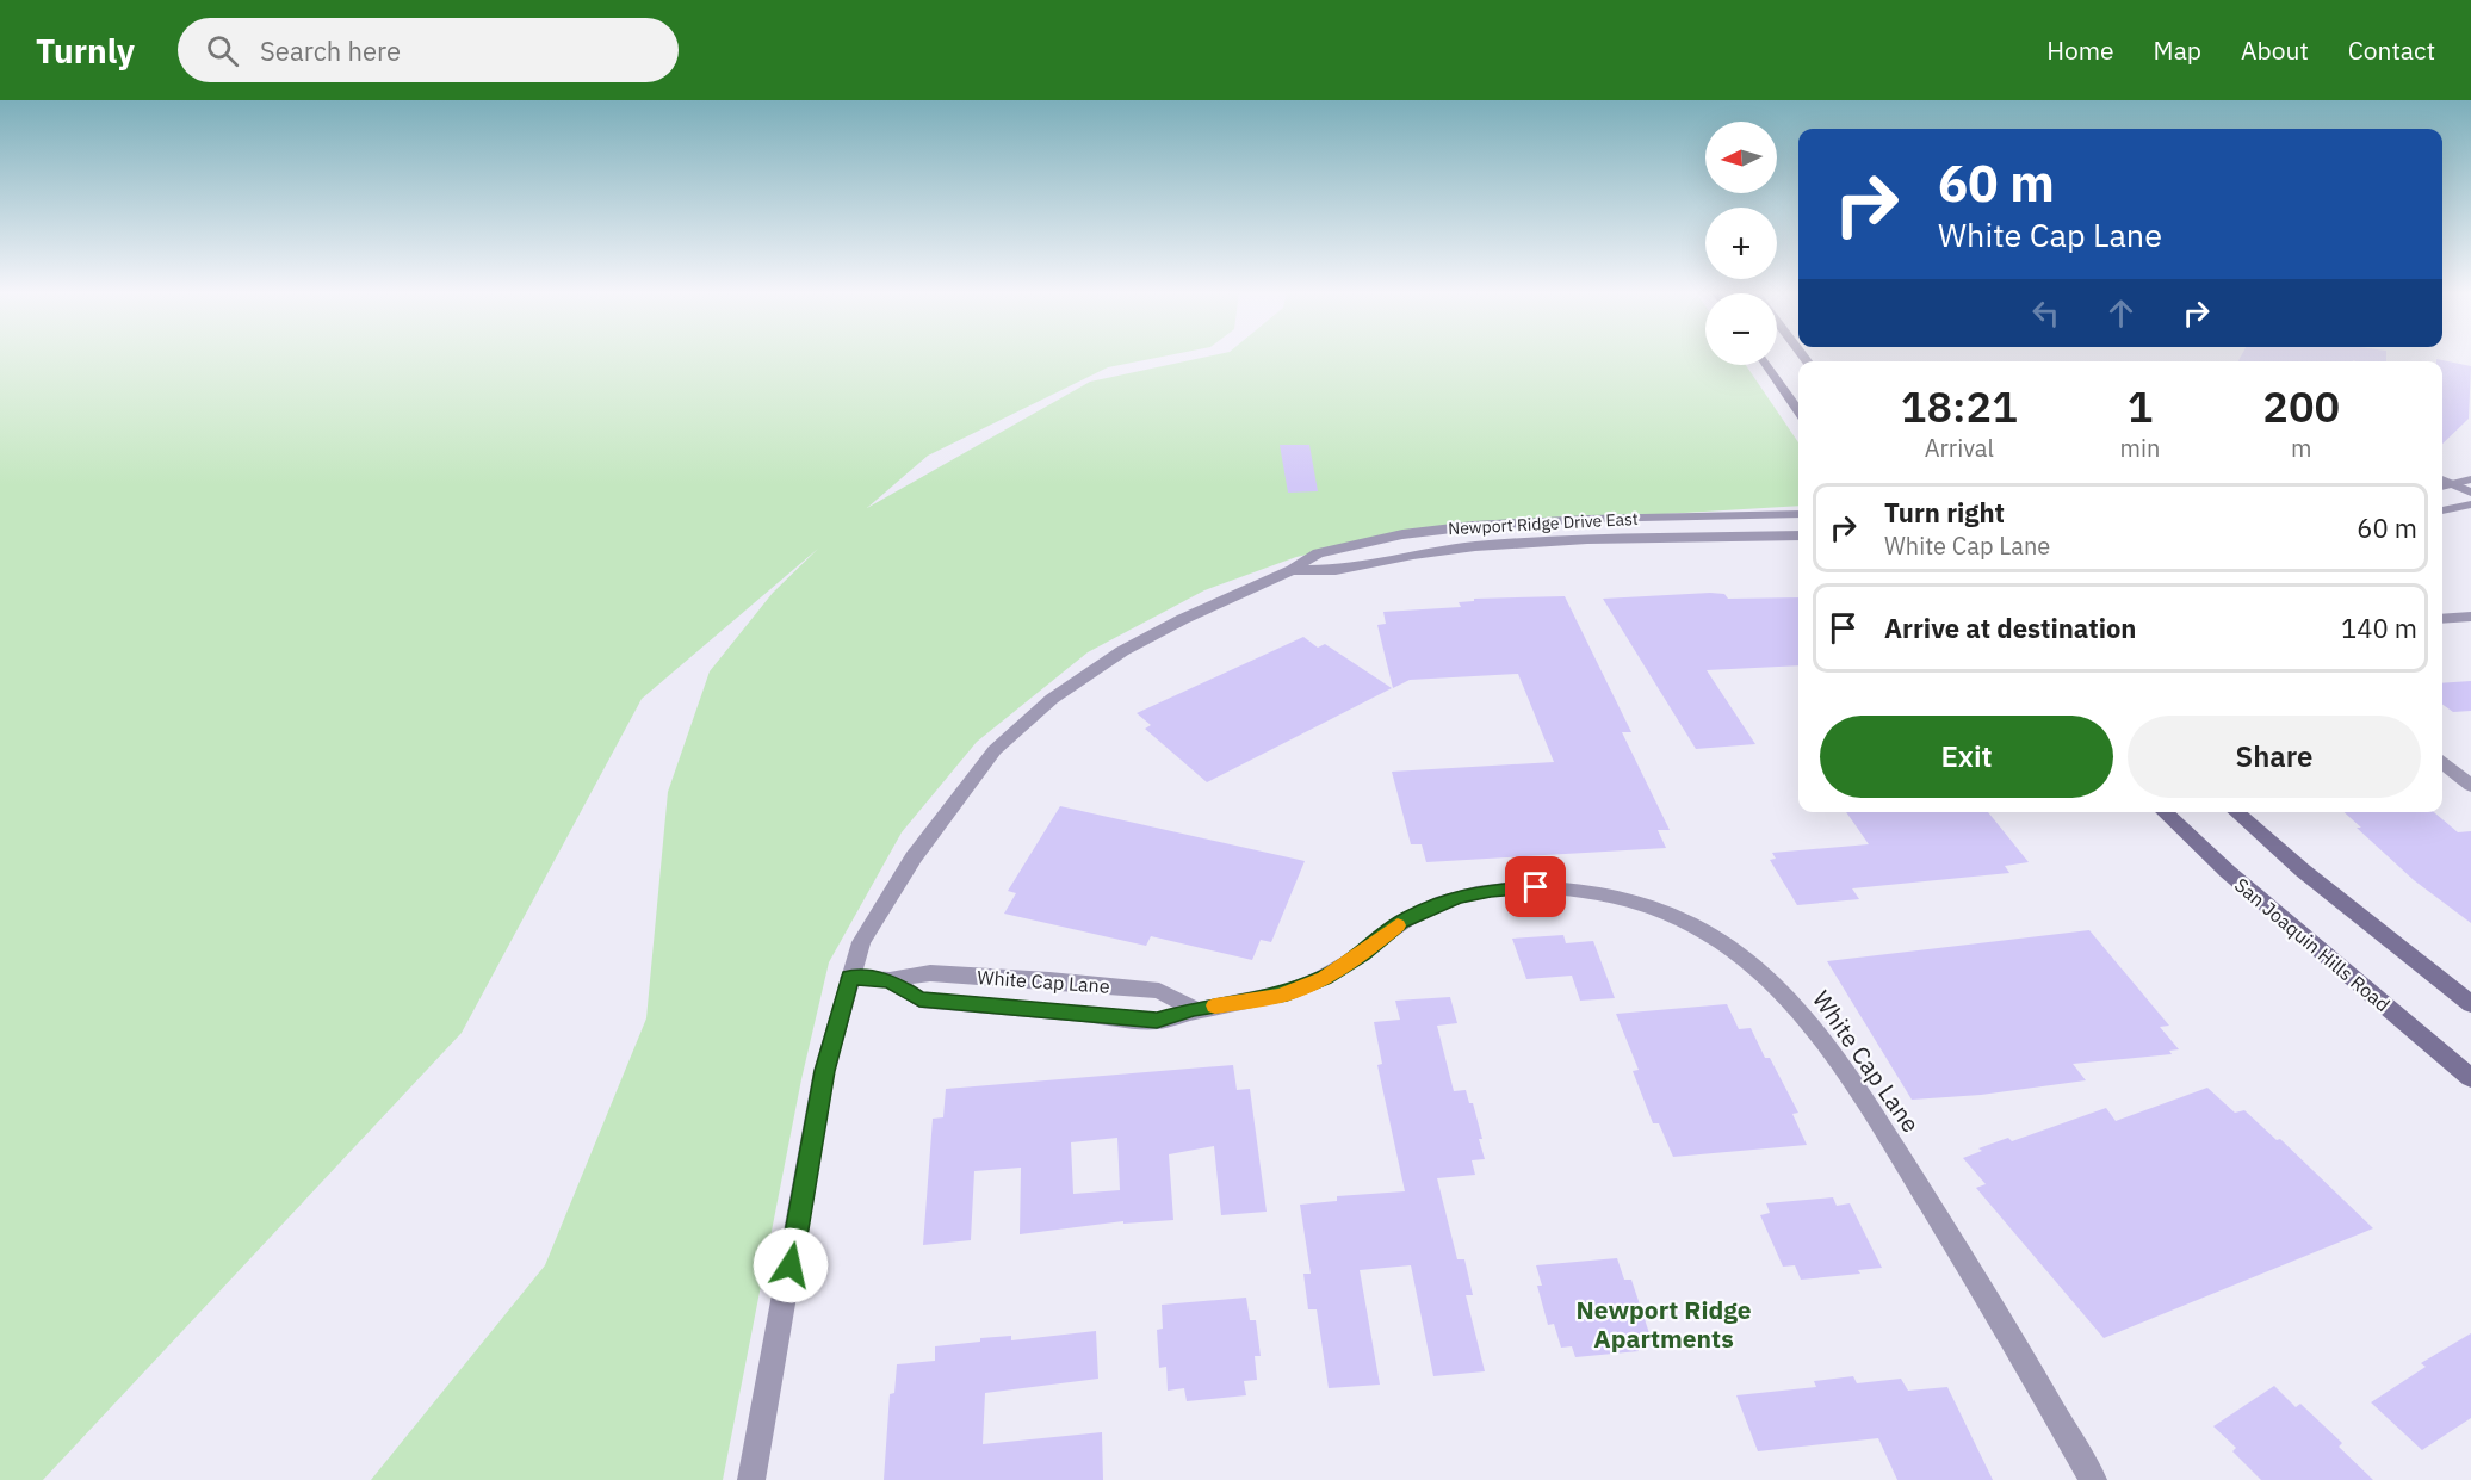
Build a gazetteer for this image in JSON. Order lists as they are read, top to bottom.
{
  "streets": {
    "main road": ["San Joaquin Hills Road"],
    "street": ["Newport Ridge Drive East", "White Cap Lane"]
  },
  "crossings": [
    ["Newport Ridge Drive East", "White Cap Lane"]
  ],
  "districts": ["Newport Ridge Apartments"],
  "north": "left",
  "page": {
    "header": "Turnly",
    "search": "Search here",
    "nav": [
      "Home",
      "Map",
      "About",
      "Contact"
    ],
    "map_buttons": ["+", "−"],
    "turn": ["60 m", "White Cap Lane"],
    "eta": [
      "18:21",
      "Arrival",
      "1",
      "min",
      "200",
      "m"
    ],
    "list": [
      {
        "name": "Turn right",
        "note": "White Cap Lane",
        "value": "60 m"
      },
      {
        "name": "Arrive at destination",
        "value": "140 m"
      }
    ],
    "buttons": ["Exit", "Share"]
  }
}
